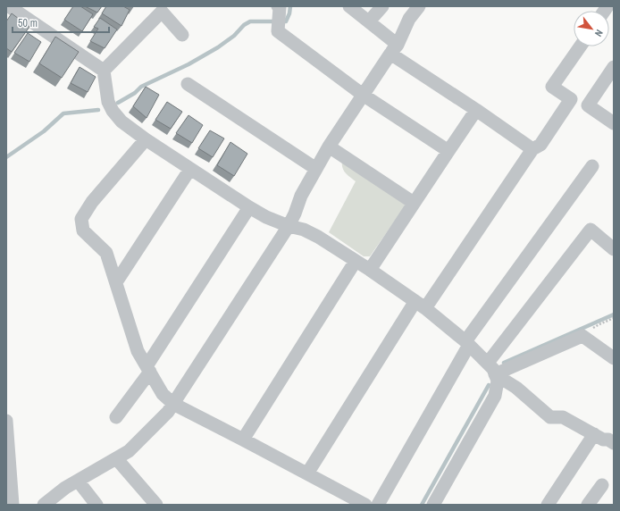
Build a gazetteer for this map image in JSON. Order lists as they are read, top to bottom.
{
  "scale_bar": "50 m",
  "north": "bottom right"
}
